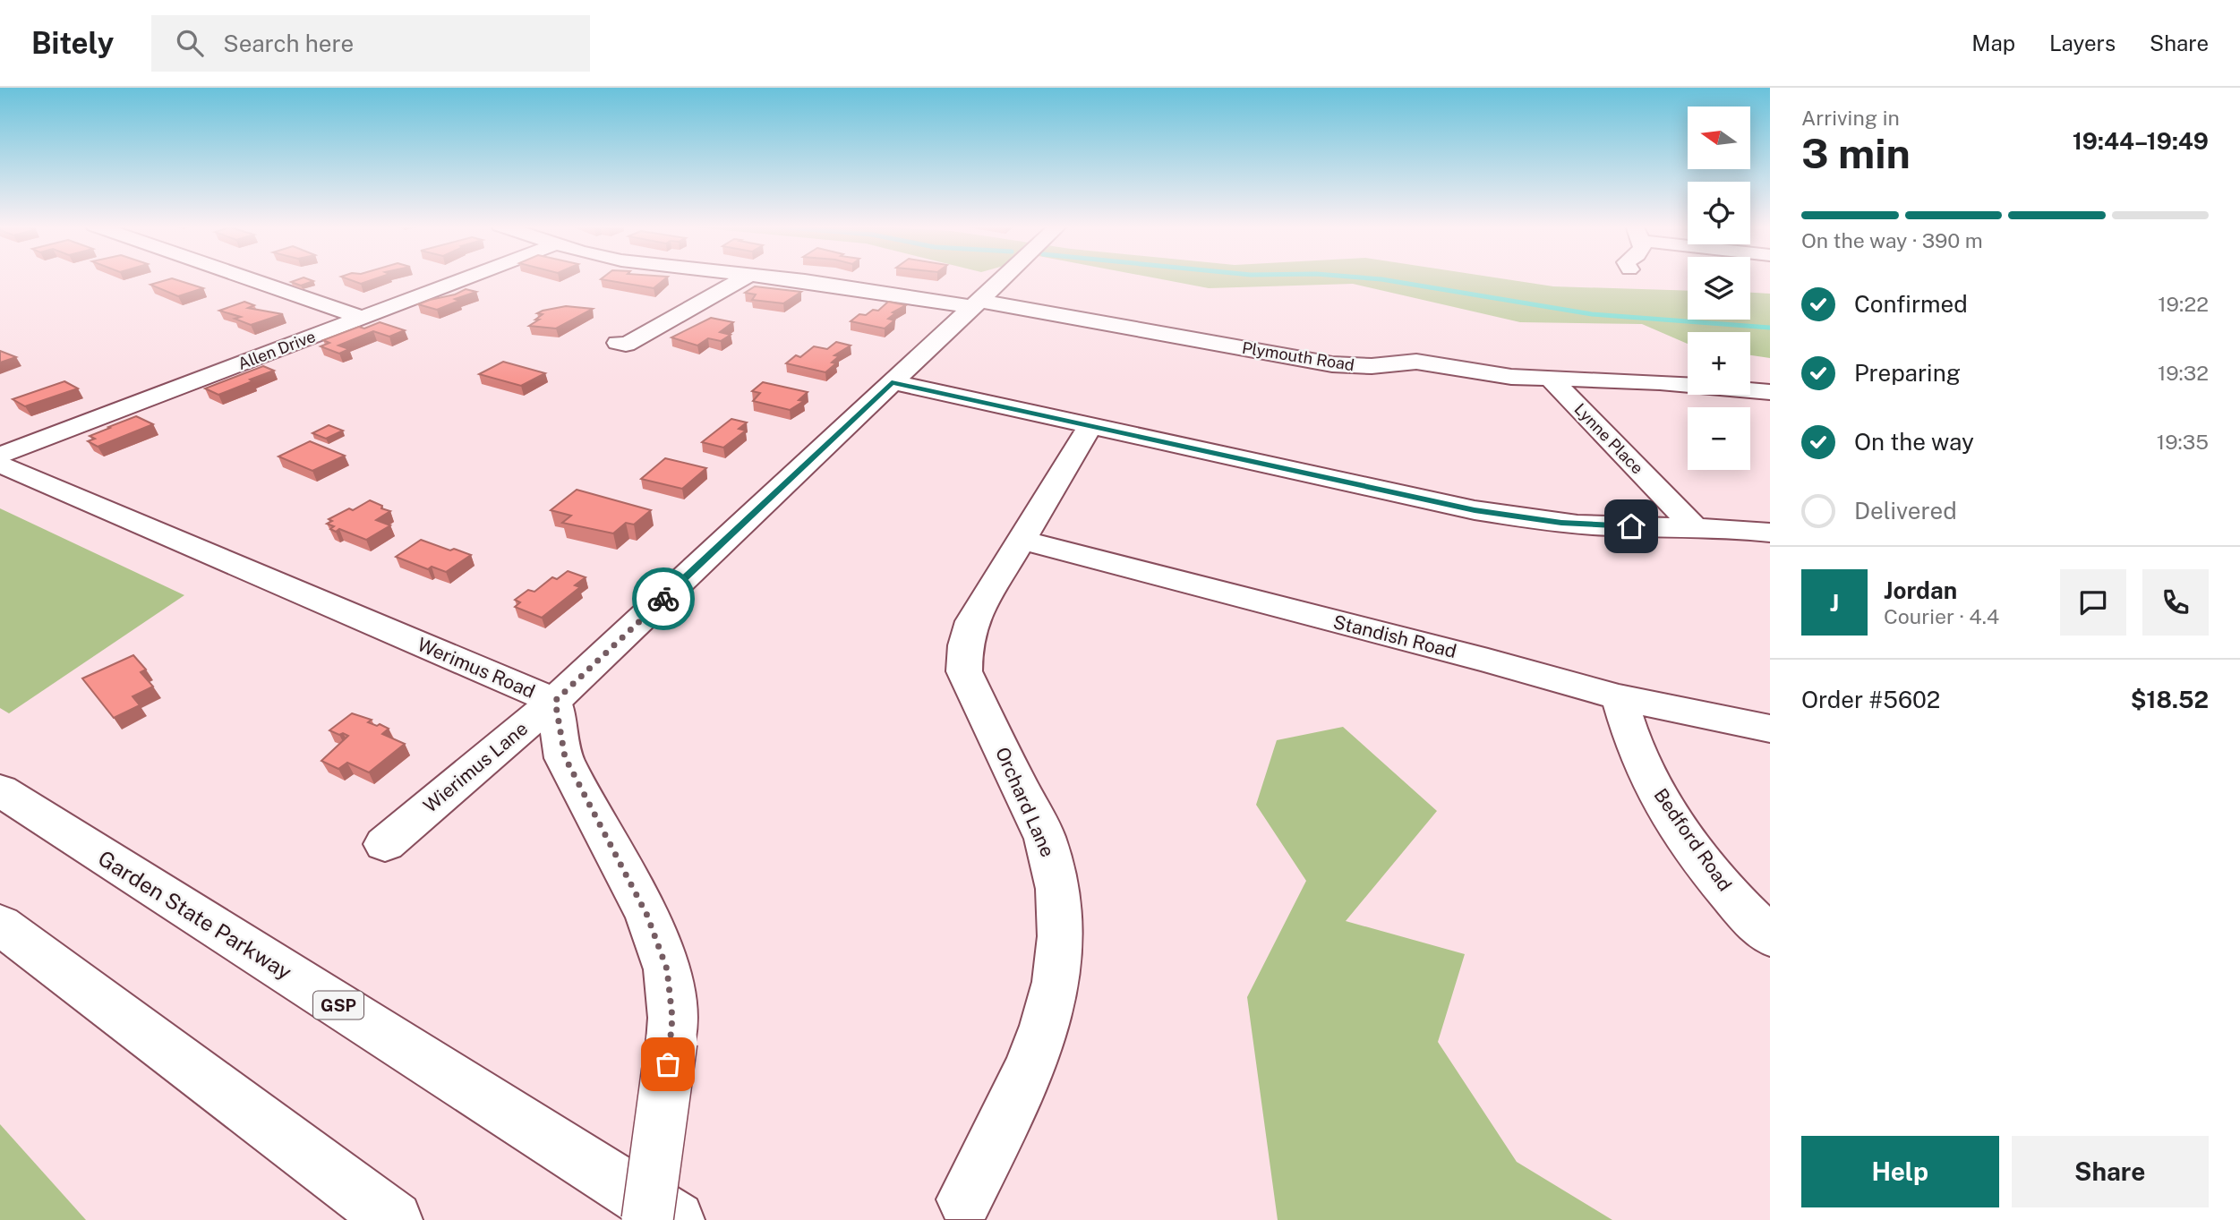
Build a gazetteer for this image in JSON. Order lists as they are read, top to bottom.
{
  "streets": {
    "main road": [
      "Allen Drive",
      "Plymouth Road",
      "Lynne Place",
      "Standish Road",
      "Werimus Road",
      "Wierimus Lane",
      "Orchard Lane",
      "Bedford Road",
      "Garden State Parkway",
      "GSP"
    ]
  },
  "crossings": [
    ["Plymouth Road", "Lynne Place"],
    ["Plymouth Road", "Wierimus Lane"],
    ["Standish Road", "Orchard Lane"],
    ["Standish Road", "Bedford Road"],
    ["Werimus Road", "Wierimus Lane"]
  ],
  "north": "left",
  "page": {
    "header": "Bitely",
    "search": "Search here",
    "nav": ["Map", "Layers", "Share"],
    "heading": ["3 min", "Arriving in", "19:44–19:49"],
    "panel": [
      "Jordan",
      "Courier · 4.4",
      "Order #5602",
      "$18.52"
    ],
    "map_buttons": ["+", "−"],
    "bar": "On the way · 390 m",
    "list": [
      ["Confirmed", "19:22"],
      ["Preparing", "19:32"],
      ["On the way", "19:35"],
      "Delivered"
    ],
    "round": "J",
    "buttons": ["Help", "Share"]
  }
}
